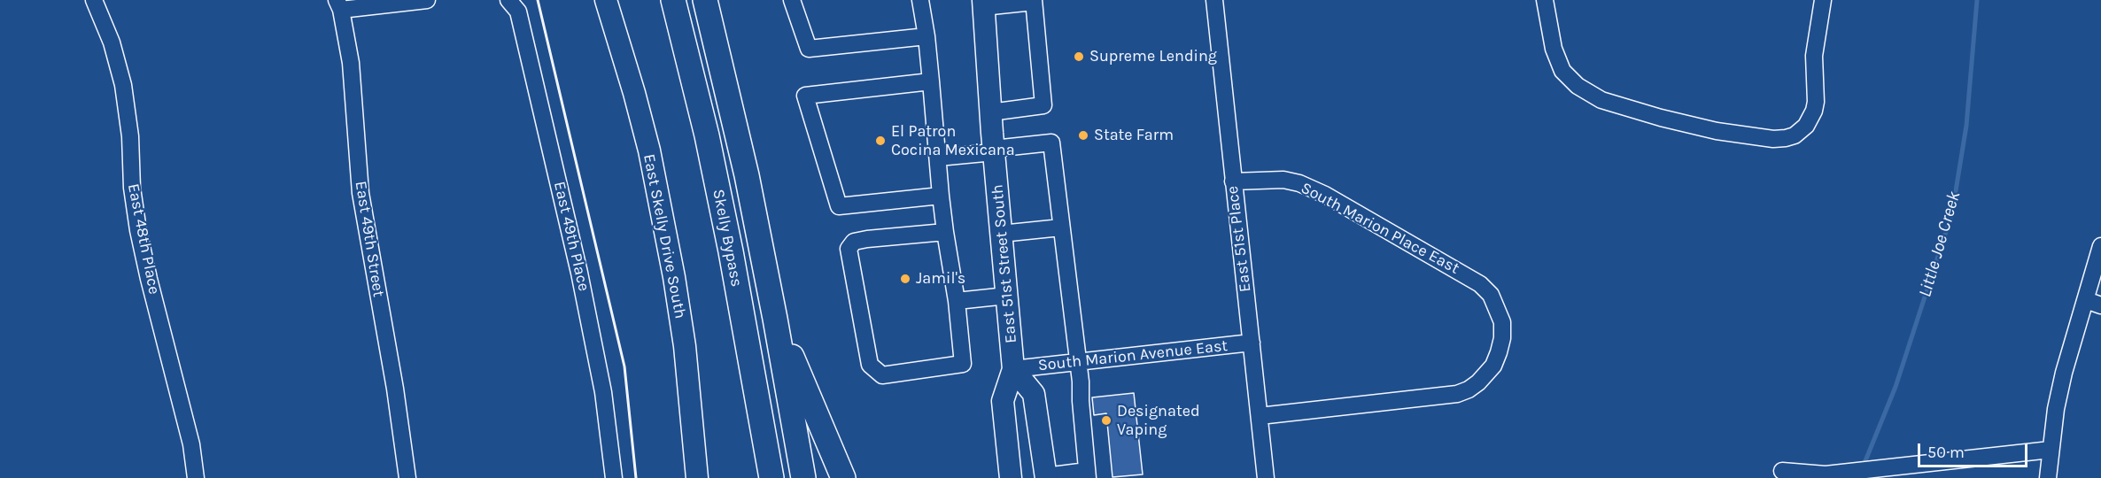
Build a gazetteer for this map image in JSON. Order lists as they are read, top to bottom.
{
  "streets": {
    "highway": ["Skelly Bypass"],
    "main road": ["East Skelly Drive South", "East 51st Street South"],
    "street": [
      "South Marion Place East",
      "East 49th Place",
      "East 48th Place",
      "East 49th Street",
      "East 51st Place",
      "South Marion Avenue East"
    ]
  },
  "crossings": [
    ["South Marion Place East", "East 51st Place"],
    ["East 51st Place", "South Marion Avenue East"],
    ["East 51st Street South", "South Marion Avenue East"]
  ],
  "water": ["Little Joe Creek"],
  "places": [
    "Supreme Lending",
    "State Farm",
    "El Patron Cocina Mexicana",
    "Jamil's",
    "Designated Vaping"
  ],
  "scale_bar": "50 m"
}
